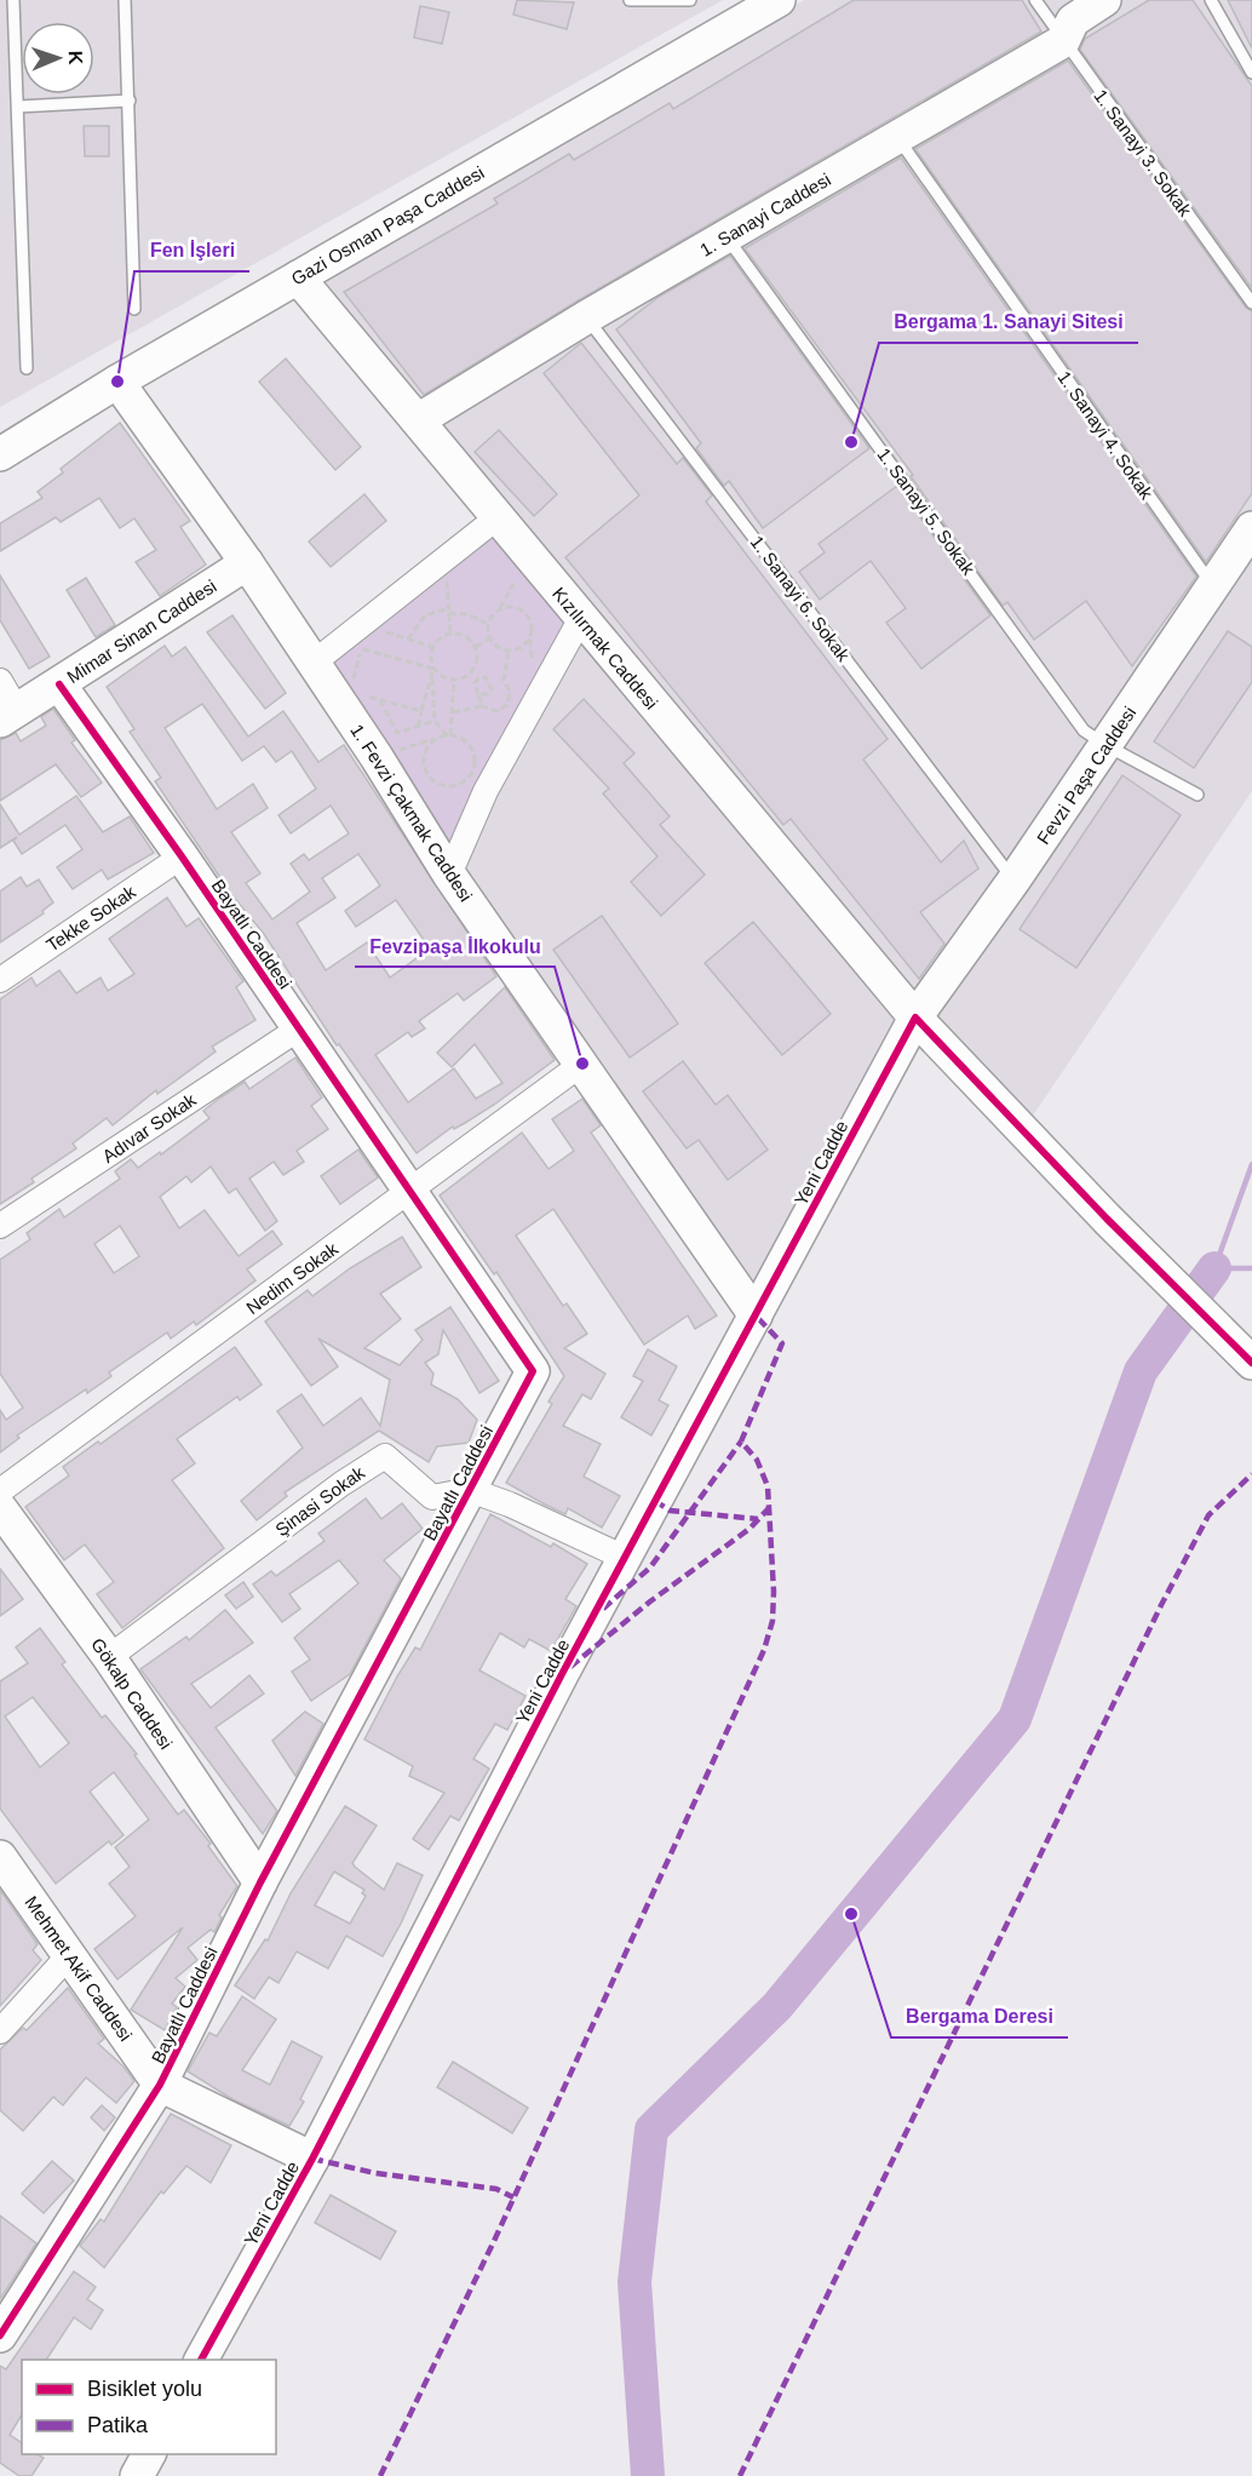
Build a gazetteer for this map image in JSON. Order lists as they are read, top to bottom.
{
  "streets": {
    "street": [
      "1. Sanayi Caddesi",
      "Gazi Osman Paşa Caddesi",
      "Mimar Sinan Caddesi",
      "Kızılırmak Caddesi",
      "Fevzi Paşa Caddesi",
      "1. Fevzi Çakmak Caddesi",
      "Tekke Sokak",
      "Bayatlı Caddesi",
      "Adıvar Sokak",
      "Yeni Cadde",
      "Nedim Sokak",
      "Şinasi Sokak",
      "Gökalp Caddesi",
      "Mehmet Akif Caddesi"
    ],
    "lane": [
      "1. Sanayi 3. Sokak",
      "1. Sanayi 4. Sokak",
      "1. Sanayi 5. Sokak",
      "1. Sanayi 6. Sokak"
    ]
  },
  "crossings": [
    ["1. Sanayi 3. Sokak", "1. Sanayi Caddesi"],
    ["1. Sanayi Caddesi", "1. Sanayi 4. Sokak"],
    ["1. Sanayi Caddesi", "1. Sanayi 5. Sokak"],
    ["1. Sanayi Caddesi", "1. Sanayi 6. Sokak"],
    ["1. Sanayi Caddesi", "Kızılırmak Caddesi"],
    ["Gazi Osman Paşa Caddesi", "Kızılırmak Caddesi"],
    ["Gazi Osman Paşa Caddesi", "1. Fevzi Çakmak Caddesi"],
    ["1. Sanayi 4. Sokak", "Fevzi Paşa Caddesi"],
    ["1. Sanayi 5. Sokak", "Fevzi Paşa Caddesi"],
    ["1. Sanayi 6. Sokak", "Fevzi Paşa Caddesi"],
    ["Mimar Sinan Caddesi", "1. Fevzi Çakmak Caddesi"],
    ["Mimar Sinan Caddesi", "Bayatlı Caddesi"],
    ["Kızılırmak Caddesi", "Fevzi Paşa Caddesi"],
    ["Kızılırmak Caddesi", "Yeni Cadde"],
    ["Fevzi Paşa Caddesi", "Yeni Cadde"],
    ["1. Fevzi Çakmak Caddesi", "Yeni Cadde"],
    ["1. Fevzi Çakmak Caddesi", "Nedim Sokak"],
    ["Tekke Sokak", "Bayatlı Caddesi"],
    ["Bayatlı Caddesi", "Adıvar Sokak"],
    ["Bayatlı Caddesi", "Nedim Sokak"],
    ["Bayatlı Caddesi", "Şinasi Sokak"],
    ["Bayatlı Caddesi", "Gökalp Caddesi"],
    ["Bayatlı Caddesi", "Mehmet Akif Caddesi"],
    ["Yeni Cadde", "Mehmet Akif Caddesi"],
    ["Şinasi Sokak", "Gökalp Caddesi"]
  ],
  "places": [
    "Fen İşleri",
    "Bergama 1. Sanayi Sitesi",
    "Fevzipaşa İlkokulu",
    "Bergama Deresi"
  ],
  "legend": ["Bisiklet yolu", "Patika"],
  "north": "right"
}
